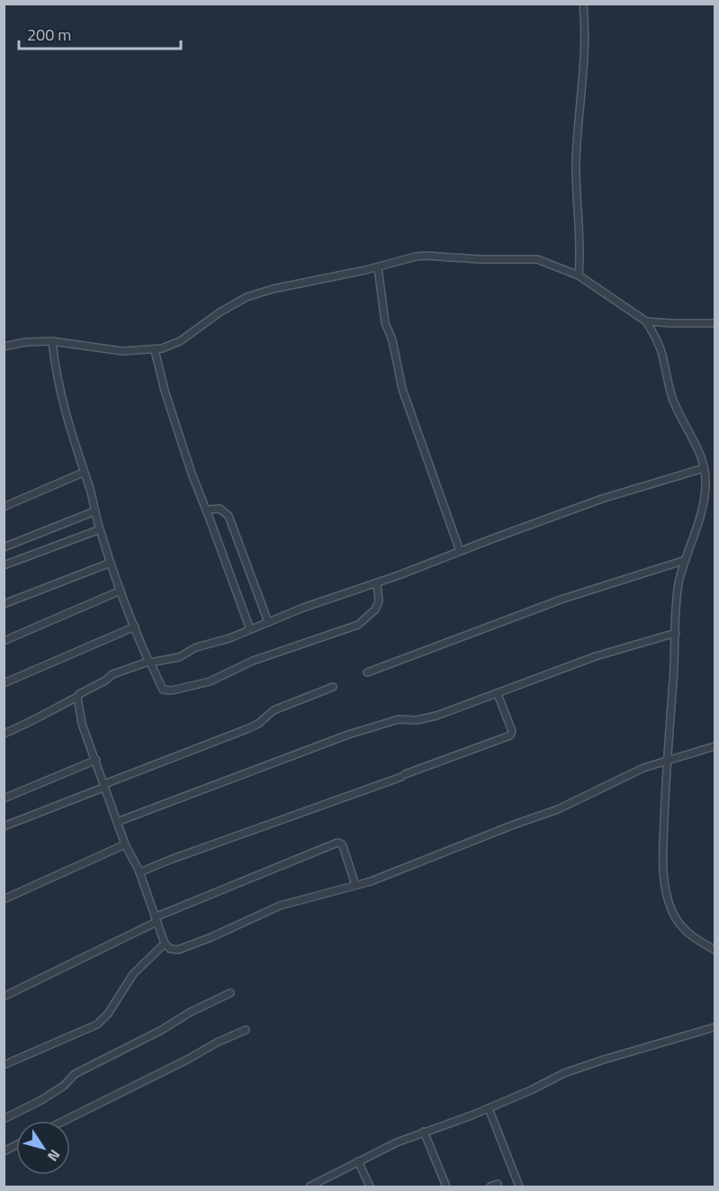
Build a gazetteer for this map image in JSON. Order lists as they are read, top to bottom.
{
  "scale_bar": "200 m",
  "north": "bottom right"
}
